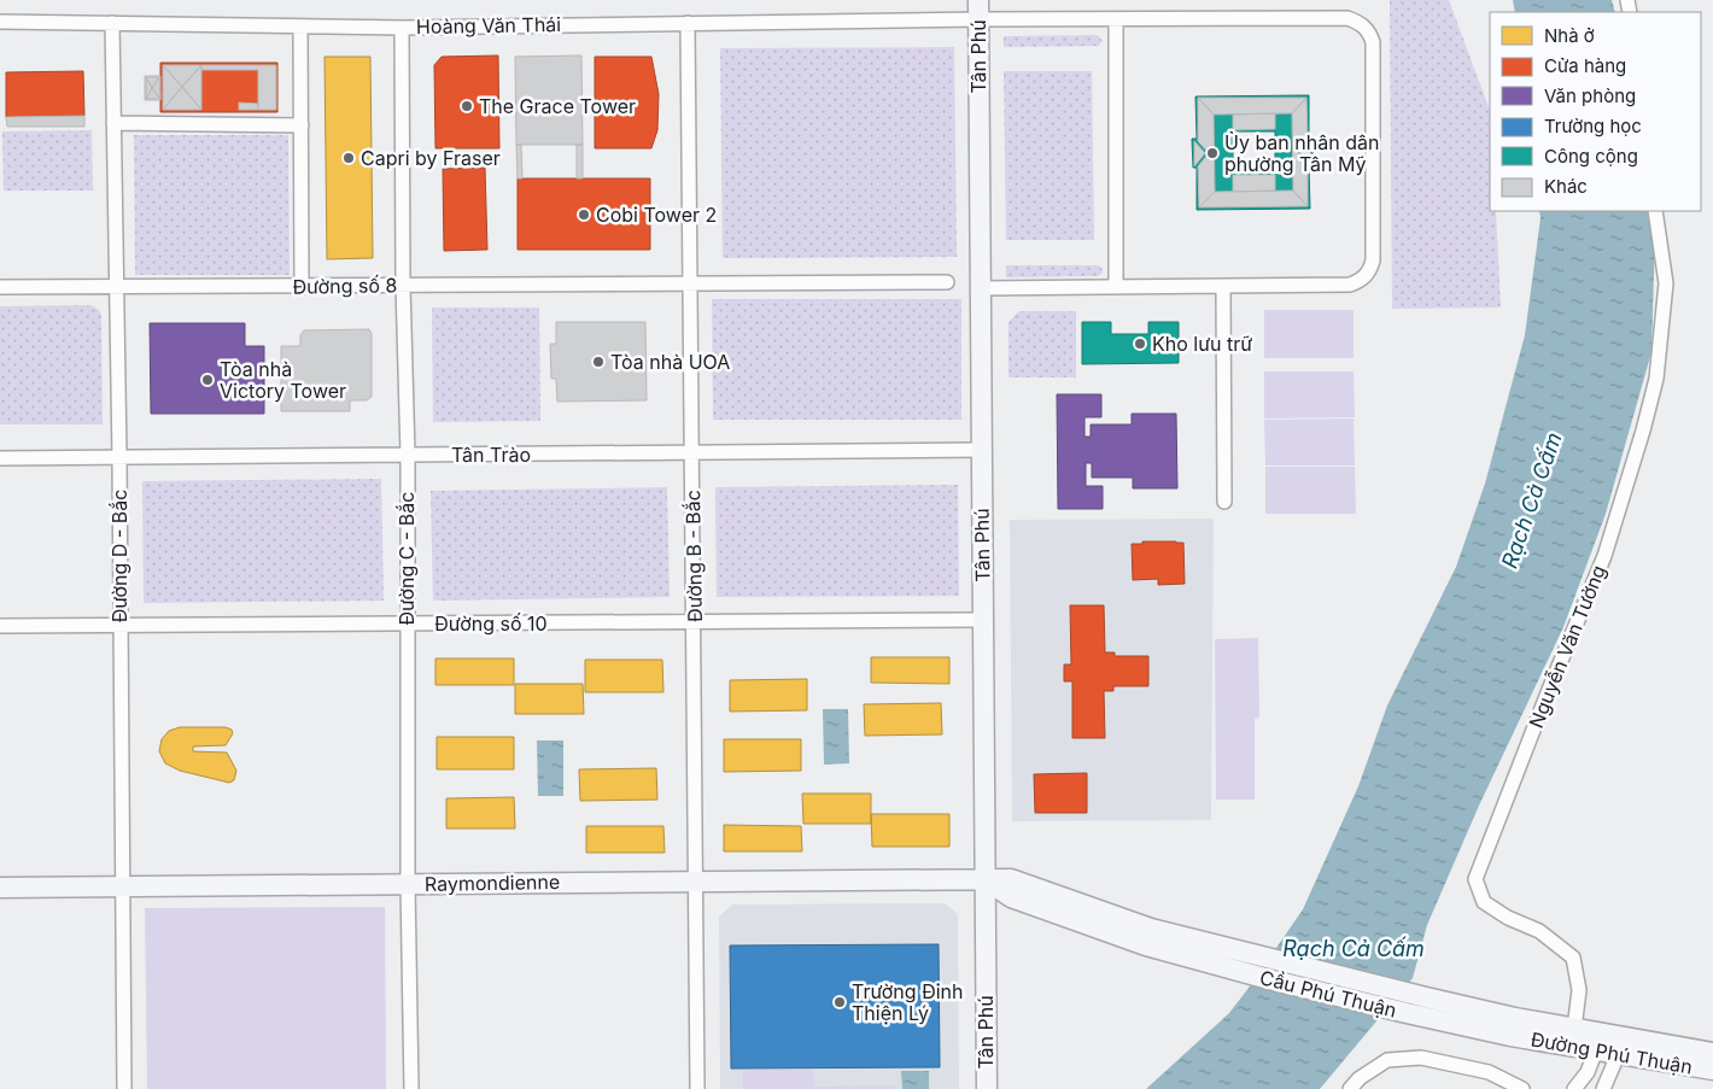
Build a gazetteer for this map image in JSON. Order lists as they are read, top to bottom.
{
  "streets": {
    "street": [
      "Hoàng Văn Thái",
      "Tân Phú",
      "Đường số 8",
      "Tân Trào",
      "Đường D - Bắc",
      "Đường B - Bắc",
      "Đường C - Bắc",
      "Đường số 10",
      "Nguyễn Văn Tưởng",
      "Raymondienne",
      "Cầu Phú Thuận",
      "Đường Phú Thuận"
    ]
  },
  "crossings": [
    ["Hoàng Văn Thái", "Tân Phú"],
    ["Hoàng Văn Thái", "Đường D - Bắc"],
    ["Hoàng Văn Thái", "Đường B - Bắc"],
    ["Hoàng Văn Thái", "Đường C - Bắc"],
    ["Tân Phú", "Tân Trào"],
    ["Tân Phú", "Đường số 10"],
    ["Tân Phú", "Raymondienne"],
    ["Tân Phú", "Cầu Phú Thuận"],
    ["Đường số 8", "Đường D - Bắc"],
    ["Đường số 8", "Đường B - Bắc"],
    ["Đường số 8", "Đường C - Bắc"],
    ["Tân Trào", "Đường D - Bắc"],
    ["Tân Trào", "Đường B - Bắc"],
    ["Tân Trào", "Đường C - Bắc"],
    ["Đường D - Bắc", "Đường số 10"],
    ["Đường D - Bắc", "Raymondienne"],
    ["Đường B - Bắc", "Đường số 10"],
    ["Đường B - Bắc", "Raymondienne"],
    ["Đường C - Bắc", "Đường số 10"],
    ["Đường C - Bắc", "Raymondienne"],
    ["Nguyễn Văn Tưởng", "Đường Phú Thuận"],
    ["Raymondienne", "Cầu Phú Thuận"],
    ["Cầu Phú Thuận", "Đường Phú Thuận"]
  ],
  "water": ["Rạch Cả Cấm"],
  "places": [
    "The Grace Tower",
    "Ủy ban nhân dân phường Tân Mỹ",
    "Capri by Fraser",
    "Cobi Tower 2",
    "Kho lưu trữ",
    "Tòa nhà UOA",
    "Tòa nhà Victory Tower",
    "Trường Đinh Thiện Lý"
  ],
  "legend": [
    "Nhà ở",
    "Cửa hàng",
    "Văn phòng",
    "Trường học",
    "Công cộng",
    "Khác"
  ]
}
